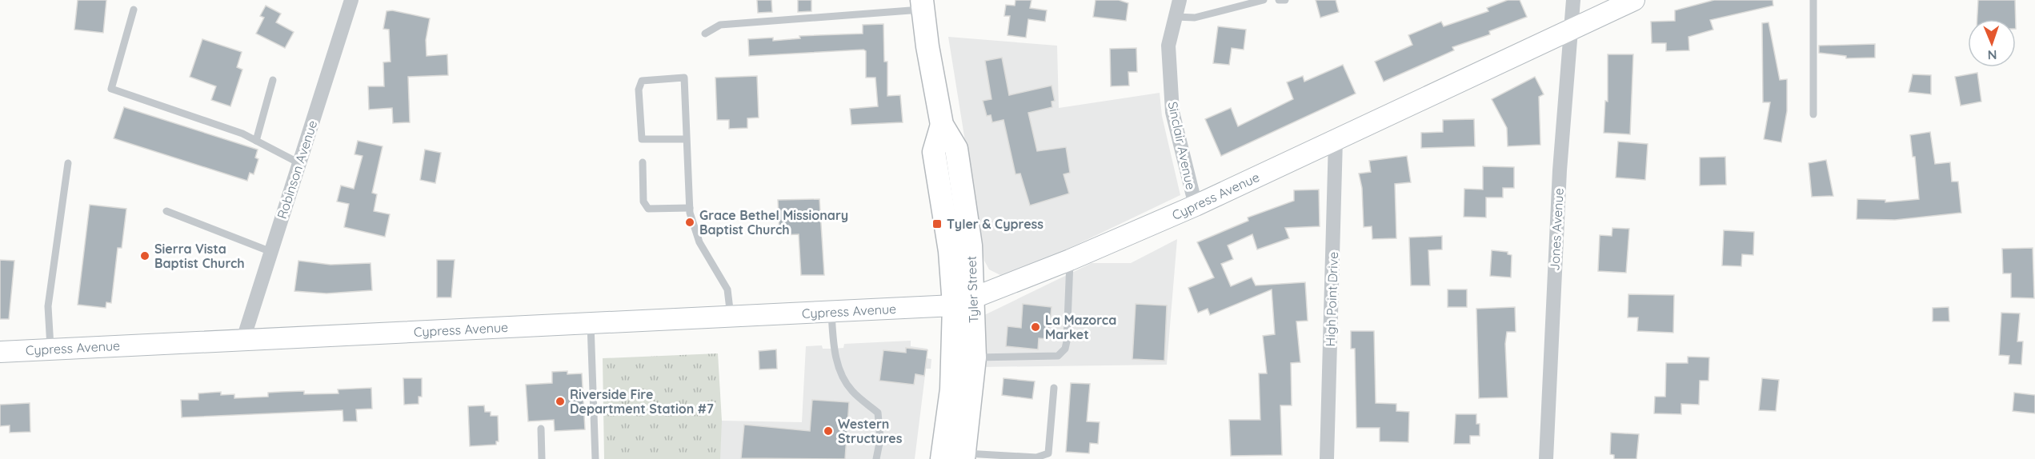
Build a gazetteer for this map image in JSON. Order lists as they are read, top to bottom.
{
  "streets": {
    "main road": ["Tyler Street"],
    "street": [
      "Sinclair Avenue",
      "Robinson Avenue",
      "Cypress Avenue",
      "Jones Avenue",
      "High Point Drive"
    ]
  },
  "crossings": [
    ["Sinclair Avenue", "Cypress Avenue"],
    ["Robinson Avenue", "Cypress Avenue"],
    ["Cypress Avenue", "Jones Avenue"],
    ["Cypress Avenue", "Tyler Street"],
    ["Cypress Avenue", "High Point Drive"]
  ],
  "places": {
    "other": [
      "Grace Bethel Missionary Baptist Church",
      "Sierra Vista Baptist Church",
      "La Mazorca Market",
      "Riverside Fire Department Station #7",
      "Western Structures"
    ],
    "transit": ["Tyler & Cypress"]
  },
  "north": "bottom"
}
